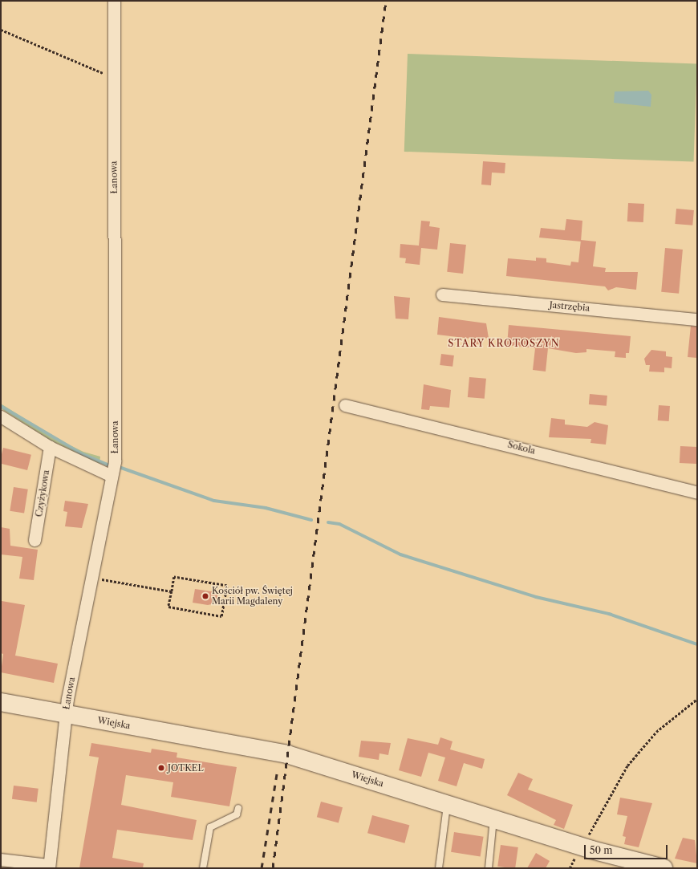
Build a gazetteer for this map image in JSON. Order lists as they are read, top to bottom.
{
  "streets": {
    "street": [
      "Łanowa",
      "Jastrzębia",
      "Sokola",
      "Czyżykowa",
      "Wiejska"
    ]
  },
  "crossings": [
    ["Łanowa", "Wiejska"]
  ],
  "districts": ["STARY KROTOSZYN"],
  "places": ["Kościół pw. Świętej Marii Magdaleny", "JOTKEL"],
  "scale_bar": "50 m"
}
